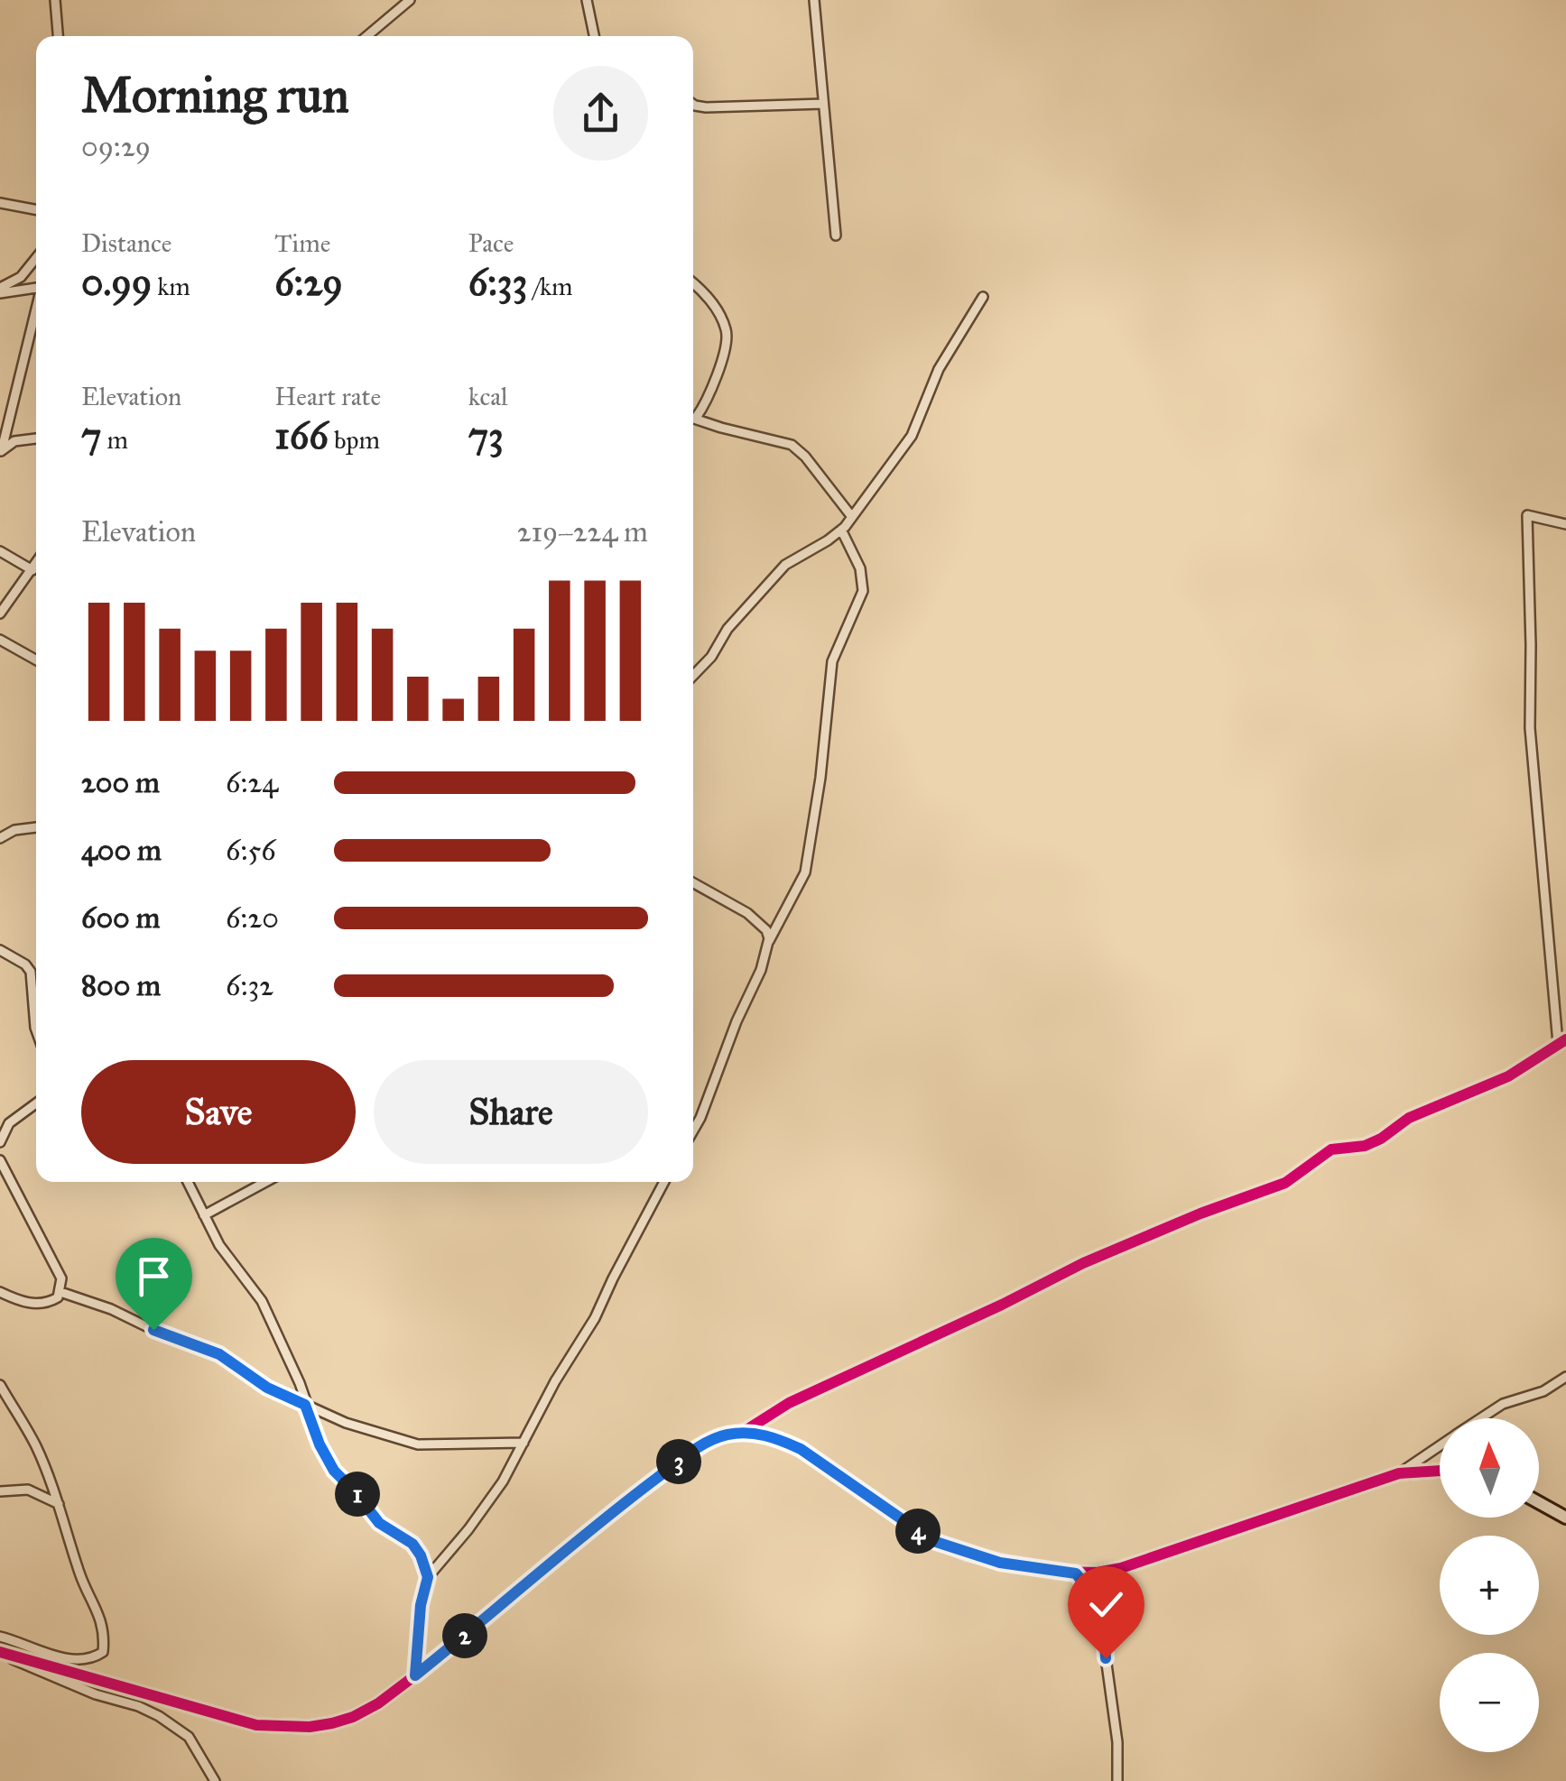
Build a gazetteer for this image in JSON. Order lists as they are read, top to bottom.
{
  "north": "top",
  "page": {
    "heading": ["Morning run", "09:29"],
    "stats": [
      ["Distance", "0.99 km"],
      ["Time", "6:29"],
      ["Pace", "6:33 /km"],
      ["Elevation", "7 m"],
      ["Heart rate", "166 bpm"],
      ["kcal", "73"]
    ],
    "chart": ["Elevation", "219–224 m"],
    "list": [
      {
        "name": "200 m",
        "note": "6:24"
      },
      {
        "name": "400 m",
        "note": "6:56"
      },
      {
        "name": "600 m",
        "note": "6:20"
      },
      {
        "name": "800 m",
        "note": "6:32"
      }
    ],
    "buttons": ["Save", "Share"],
    "map_buttons": ["+", "−"],
    "pins": [
      "3",
      "1",
      "4",
      "2"
    ]
  }
}
